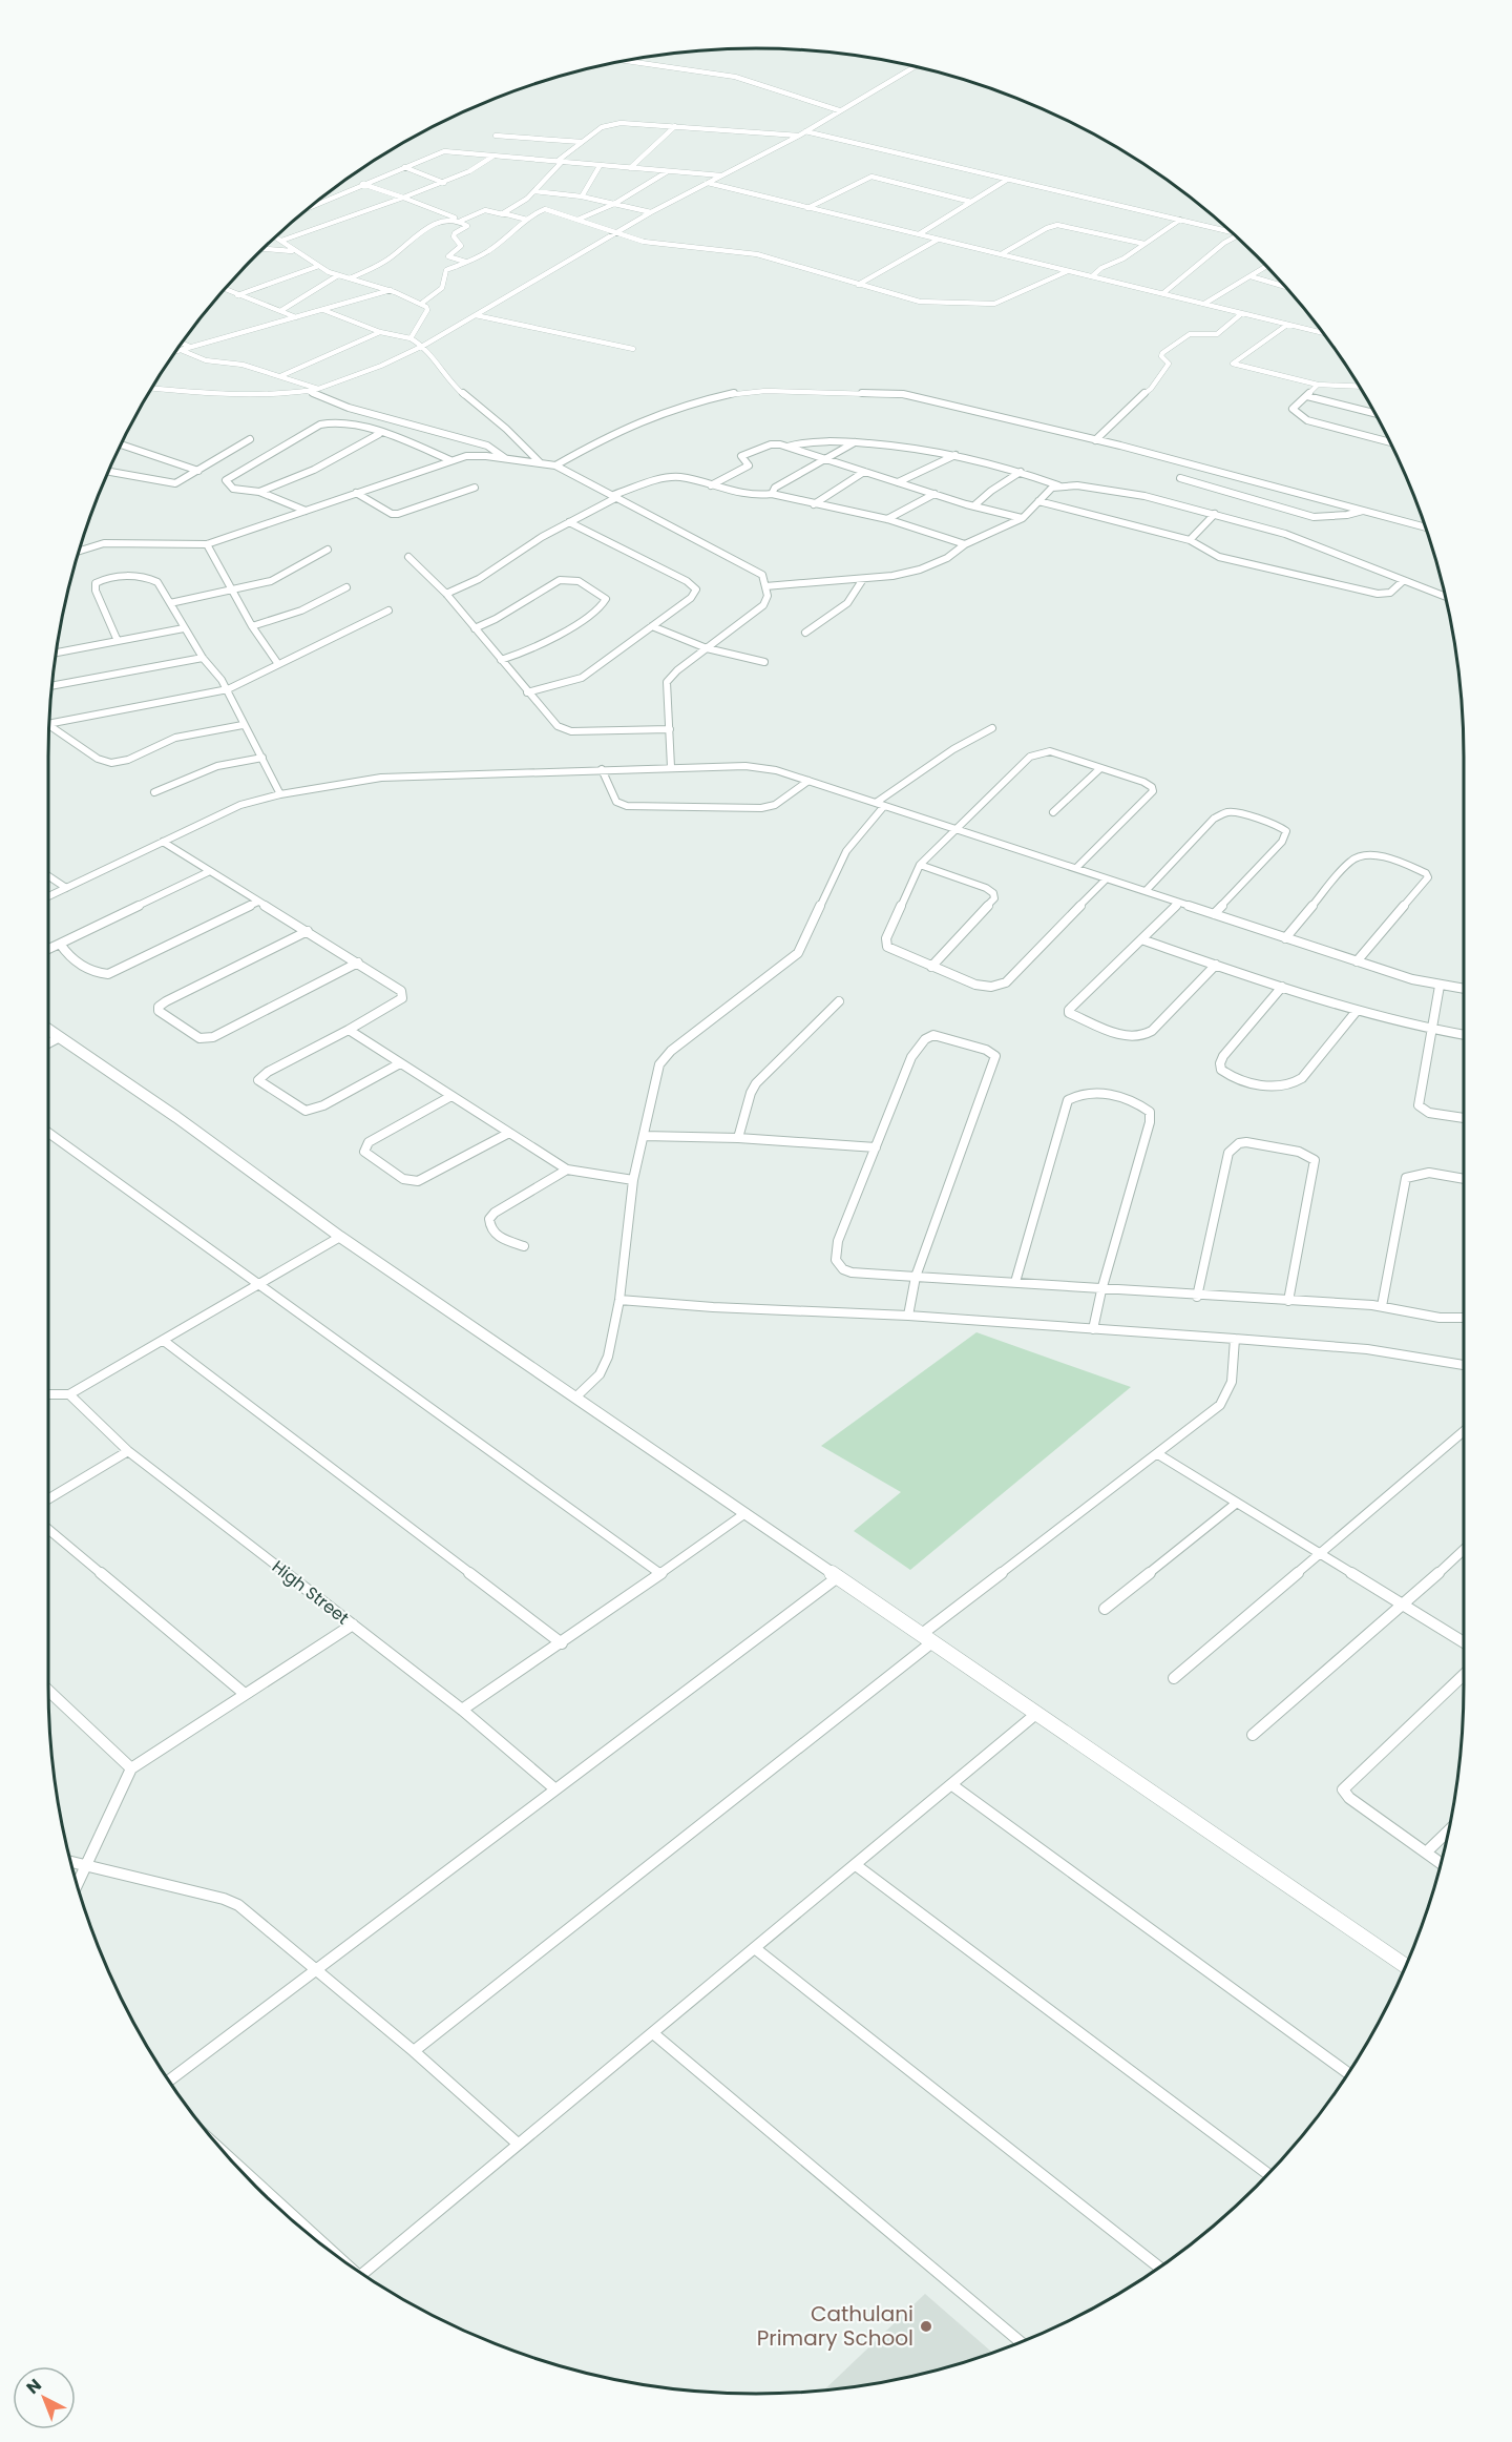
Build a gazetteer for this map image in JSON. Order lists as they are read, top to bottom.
{
  "streets": {
    "street": ["High Street"]
  },
  "places": ["Cathulani Primary School"],
  "north": "top left"
}
